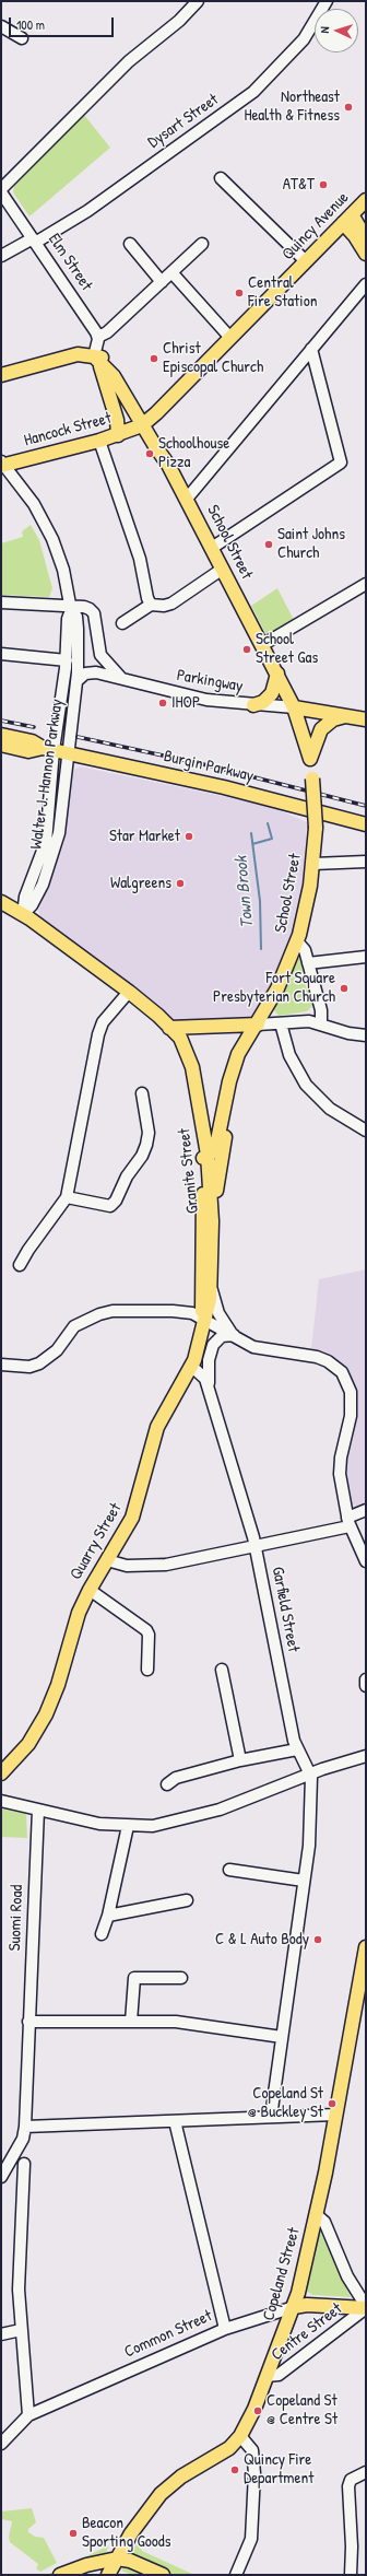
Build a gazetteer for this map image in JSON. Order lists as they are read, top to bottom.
{
  "streets": {
    "main road": [
      "Quincy Avenue",
      "Hancock Street",
      "School Street",
      "Burgin Parkway",
      "Granite Street",
      "Quarry Street",
      "Copeland Street",
      "Common Street"
    ],
    "street": [
      "Dysart Street",
      "Elm Street",
      "Parkingway",
      "Walter J. Hannon Parkway",
      "Garfield Street",
      "Suomi Road",
      "Centre Street"
    ]
  },
  "crossings": [
    ["Dysart Street", "Elm Street"],
    ["Quincy Avenue", "Hancock Street"],
    ["Quincy Avenue", "School Street"],
    ["Hancock Street", "School Street"],
    ["Hancock Street", "Walter J. Hannon Parkway"],
    ["School Street", "Parkingway"],
    ["School Street", "Granite Street"],
    ["Parkingway", "Walter J. Hannon Parkway"],
    ["Burgin Parkway", "Walter J. Hannon Parkway"],
    ["Walter J. Hannon Parkway", "Granite Street"],
    ["Granite Street", "Quarry Street"],
    ["Quarry Street", "Garfield Street"],
    ["Copeland Street", "Centre Street"],
    ["Copeland Street", "Common Street"],
    ["Centre Street", "Common Street"]
  ],
  "water": ["Town Brook"],
  "places": [
    "Northeast Health & Fitness",
    "AT&T",
    "Central Fire Station",
    "Christ Episcopal Church",
    "Schoolhouse Pizza",
    "Saint Johns Church",
    "School Street Gas",
    "IHOP",
    "Star Market",
    "Walgreens",
    "Fort Square Presbyterian Church",
    "C & L Auto Body",
    "Copeland St @ Buckley St",
    "Copeland St @ Centre St",
    "Quincy Fire Department",
    "Beacon Sporting Goods"
  ],
  "scale_bar": "100 m",
  "north": "left"
}
